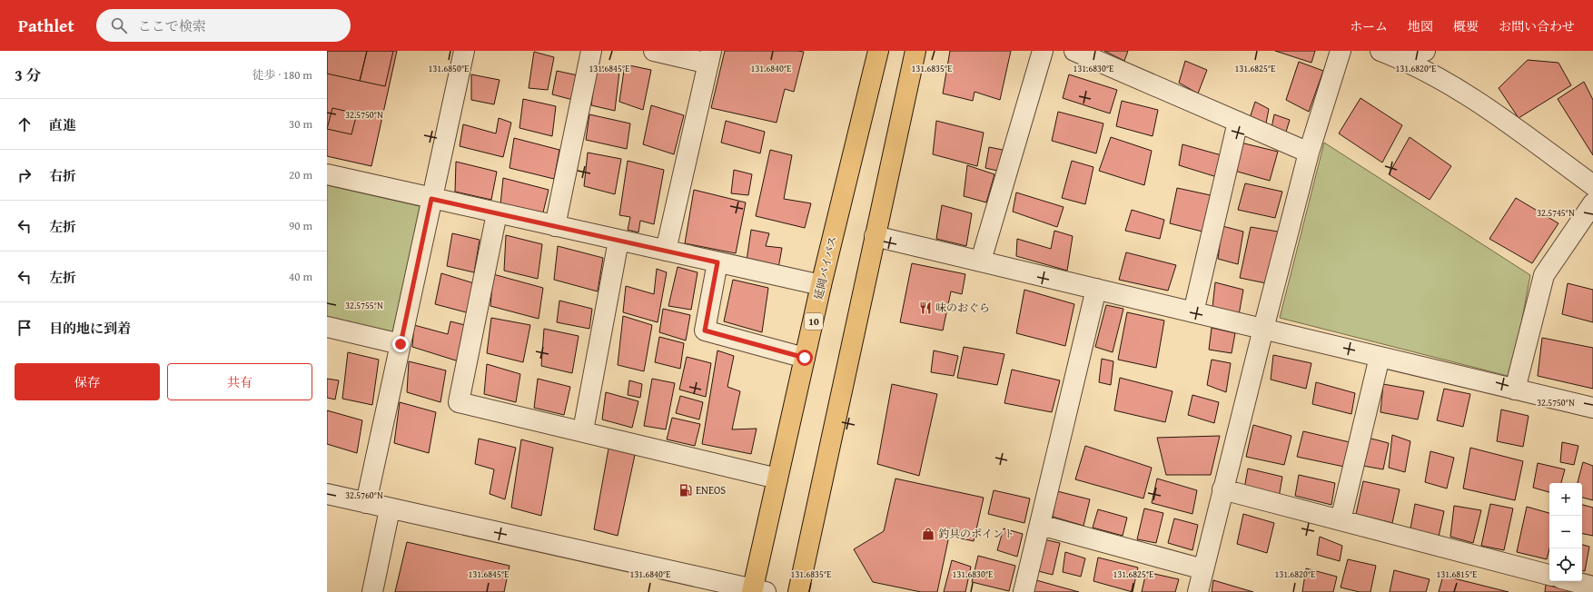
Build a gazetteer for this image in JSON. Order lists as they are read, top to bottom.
{
  "streets": {
    "highway": ["延岡バイパス", "10"]
  },
  "places": {
    "restaurant": ["味のおぐら"],
    "fuel station": ["ENEOS"],
    "shop": ["釣具のポイント"]
  },
  "page": {
    "header": "Pathlet",
    "search": "ここで検索",
    "nav": [
      "ホーム",
      "地図",
      "概要",
      "お問い合わせ"
    ],
    "heading": ["3 分", "徒歩 · 180 m"],
    "list": [
      ["直進", "30 m"],
      ["右折", "20 m"],
      ["左折", "90 m"],
      ["左折", "40 m"],
      "目的地に到着"
    ],
    "buttons": ["保存", "共有"],
    "map_buttons": ["+", "−"]
  },
  "coordinates": [
    "131.6850°E",
    "131.6845°E",
    "131.6840°E",
    "131.6835°E",
    "131.6830°E",
    "131.6825°E",
    "131.6820°E",
    "32.5750°N",
    "32.5745°N",
    "32.5755°N",
    "32.5760°N",
    "131.6815°E"
  ]
}
